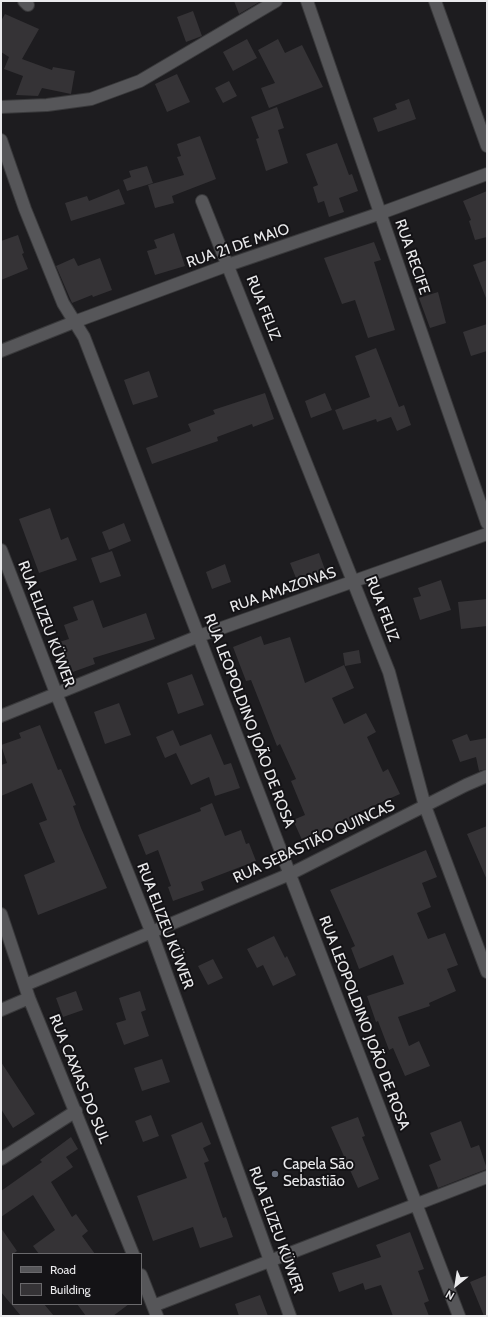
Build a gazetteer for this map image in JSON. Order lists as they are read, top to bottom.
{
  "streets": {
    "street": [
      "RUA 21 DE MAIO",
      "RUA RECIFE",
      "RUA FELIZ",
      "RUA AMAZONAS",
      "RUA ELIZEU KÜWER",
      "RUA LEOPOLDINO JOÃO DE ROSA",
      "RUA SEBASTIÃO QUINCAS",
      "RUA CAXIAS DO SUL"
    ]
  },
  "crossings": [
    ["RUA 21 DE MAIO", "RUA RECIFE"],
    ["RUA 21 DE MAIO", "RUA FELIZ"],
    ["RUA 21 DE MAIO", "RUA LEOPOLDINO JOÃO DE ROSA"],
    ["RUA FELIZ", "RUA AMAZONAS"],
    ["RUA FELIZ", "RUA SEBASTIÃO QUINCAS"],
    ["RUA AMAZONAS", "RUA ELIZEU KÜWER"],
    ["RUA AMAZONAS", "RUA LEOPOLDINO JOÃO DE ROSA"],
    ["RUA ELIZEU KÜWER", "RUA SEBASTIÃO QUINCAS"],
    ["RUA LEOPOLDINO JOÃO DE ROSA", "RUA SEBASTIÃO QUINCAS"],
    ["RUA SEBASTIÃO QUINCAS", "RUA CAXIAS DO SUL"]
  ],
  "places": ["Capela São Sebastião"],
  "legend": ["Road", "Building"],
  "north": "bottom left"
}
